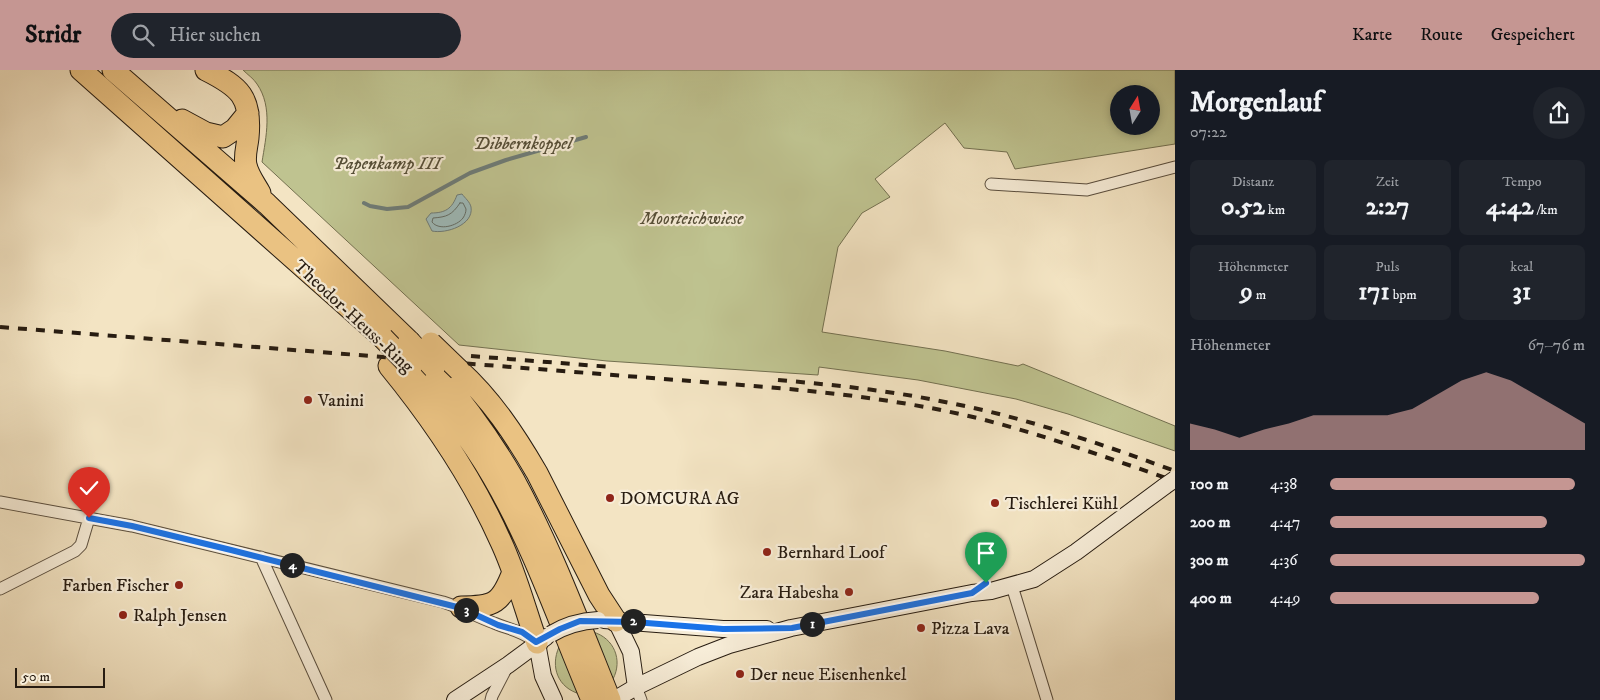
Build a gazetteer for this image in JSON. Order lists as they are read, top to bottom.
{
  "streets": {
    "highway": ["Theodor-Heuss-Ring"]
  },
  "parks": ["Dibbernkoppel", "Papenkamp III", "Moorteichwiese"],
  "places": [
    "Vanini",
    "DOMCURA AG",
    "Tischlerei Kühl",
    "Bernhard Loof",
    "Farben Fischer",
    "Zara Habesha",
    "Ralph Jensen",
    "Pizza Lava",
    "Der neue Eisenhenkel"
  ],
  "scale_bar": "50 m",
  "north": "top",
  "page": {
    "header": "Stridr",
    "search": "Hier suchen",
    "nav": ["Karte", "Route", "Gespeichert"],
    "heading": ["Morgenlauf", "07:22"],
    "stats": [
      ["Distanz", "0.52 km"],
      ["Zeit", "2:27"],
      ["Tempo", "4:42 /km"],
      ["Höhenmeter", "9 m"],
      ["Puls", "171 bpm"],
      ["kcal", "31"]
    ],
    "chart": ["Höhenmeter", "67–76 m"],
    "list": [
      {
        "name": "100 m",
        "note": "4:38"
      },
      {
        "name": "200 m",
        "note": "4:47"
      },
      {
        "name": "300 m",
        "note": "4:36"
      },
      {
        "name": "400 m",
        "note": "4:49"
      }
    ],
    "pins": [
      "4",
      "3",
      "2",
      "1"
    ],
    "scale": "50 m"
  }
}
